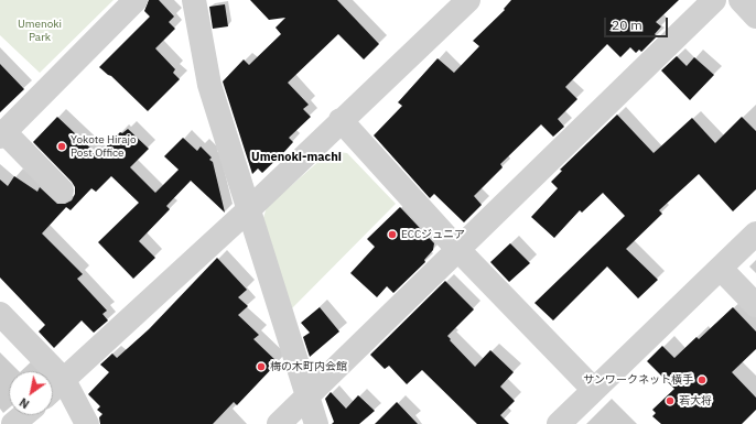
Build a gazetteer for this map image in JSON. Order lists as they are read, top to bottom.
{
  "districts": ["Umenoki-machi"],
  "parks": ["Umenoki Park"],
  "places": [
    "Yokote Hirajo Post Office",
    "ECCジュニア",
    "梅の木町内会館",
    "サンワークネット横手",
    "若大将"
  ],
  "scale_bar": "20 m",
  "north": "bottom left"
}
